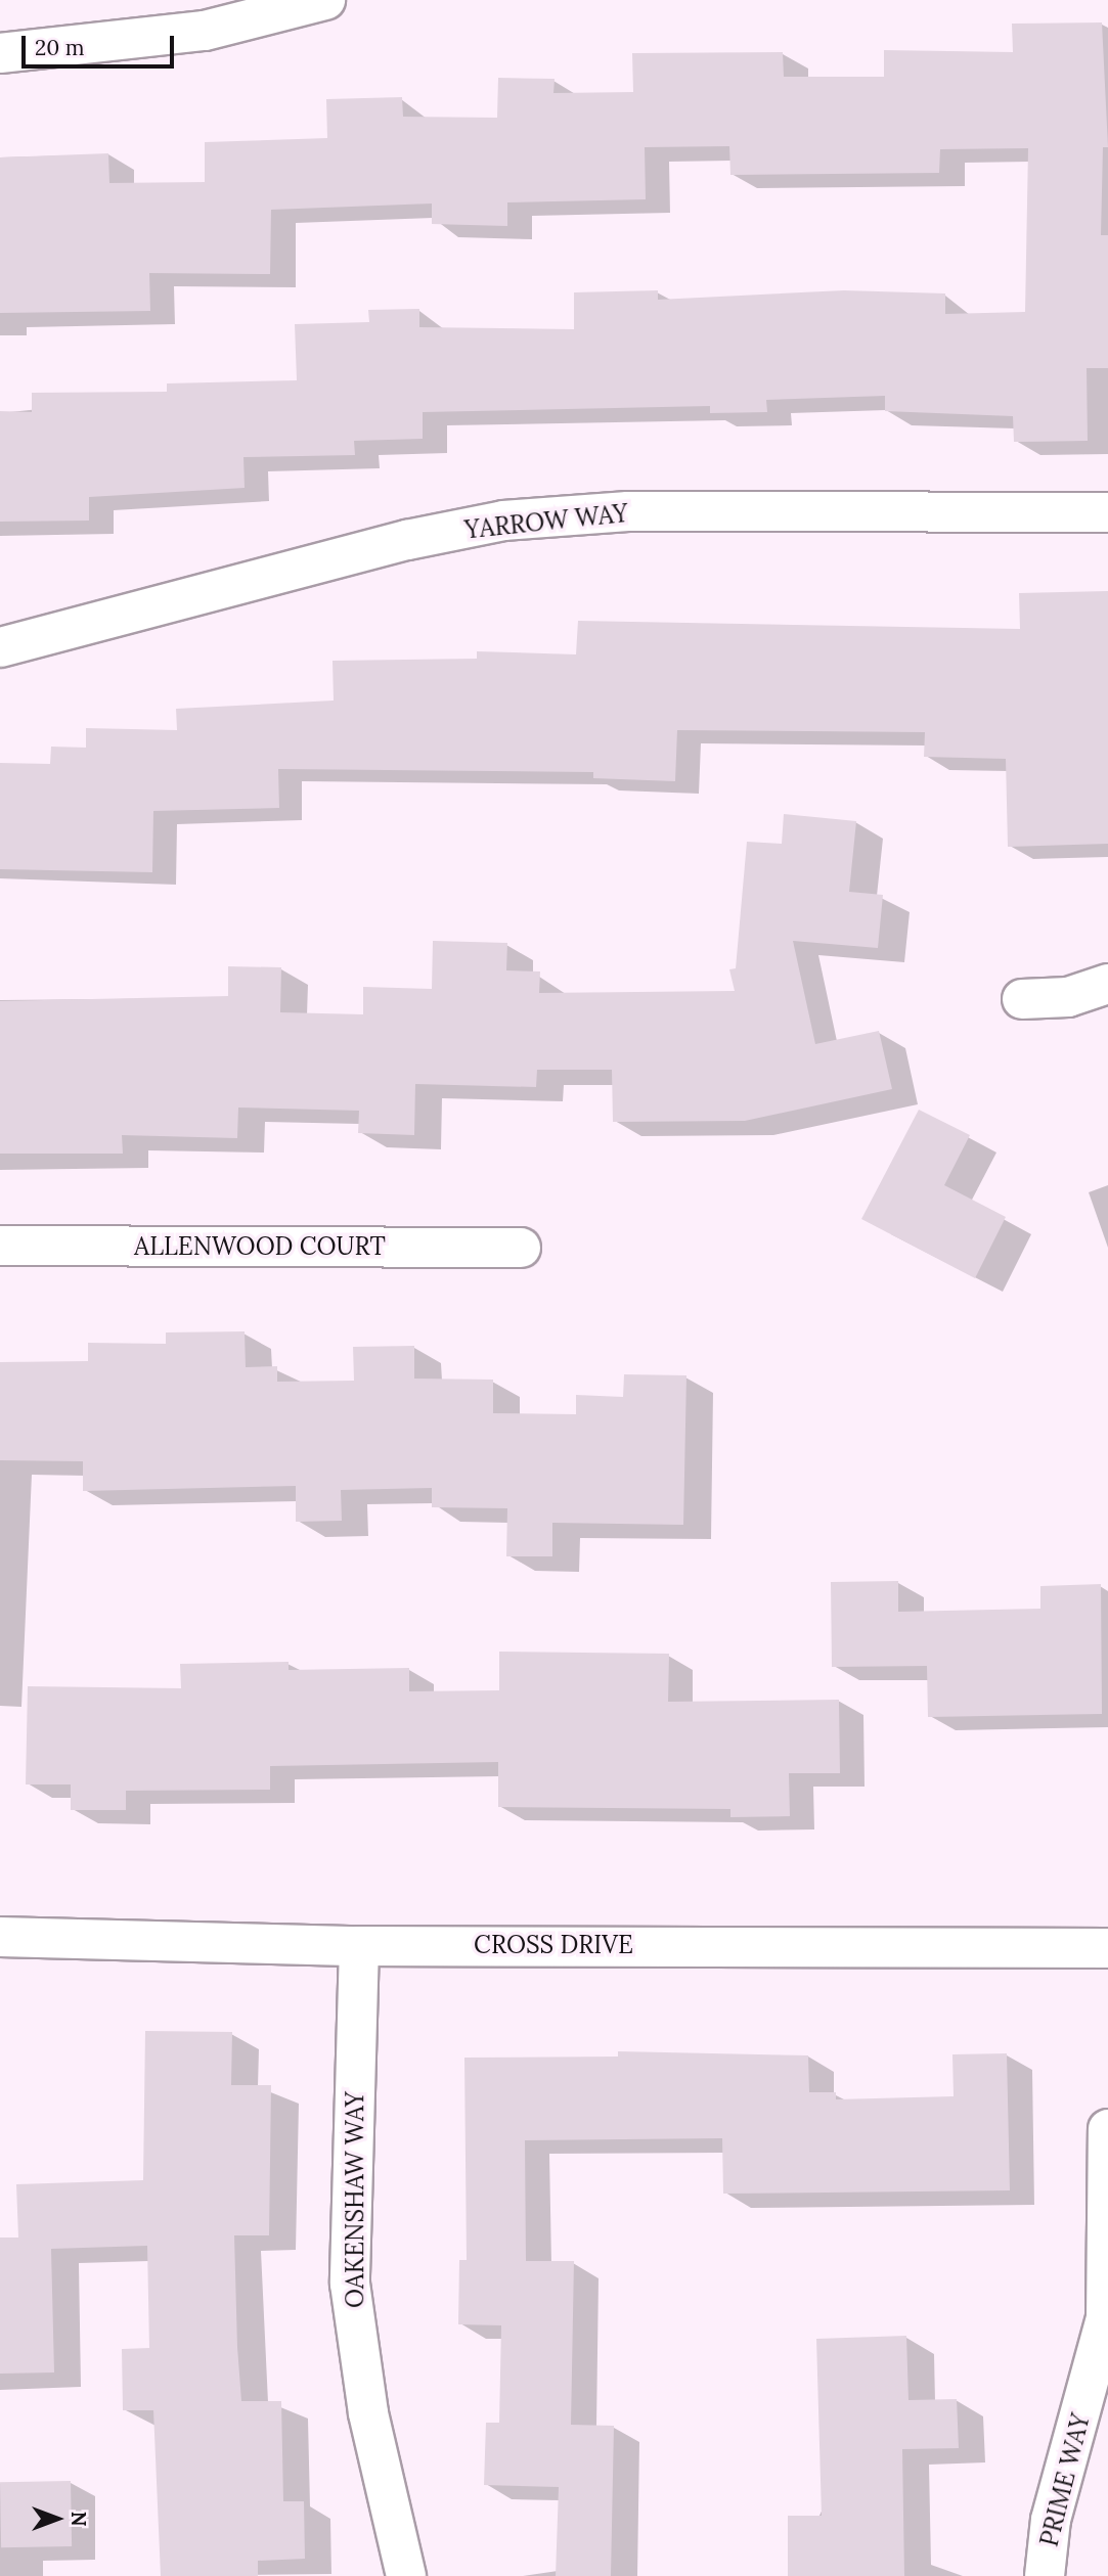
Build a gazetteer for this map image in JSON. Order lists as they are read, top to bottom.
{
  "streets": {
    "street": [
      "YARROW WAY",
      "ALLENWOOD COURT",
      "CROSS DRIVE",
      "OAKENSHAW WAY",
      "PRIME WAY"
    ]
  },
  "crossings": [
    ["CROSS DRIVE", "OAKENSHAW WAY"]
  ],
  "scale_bar": "20 m",
  "north": "right"
}
